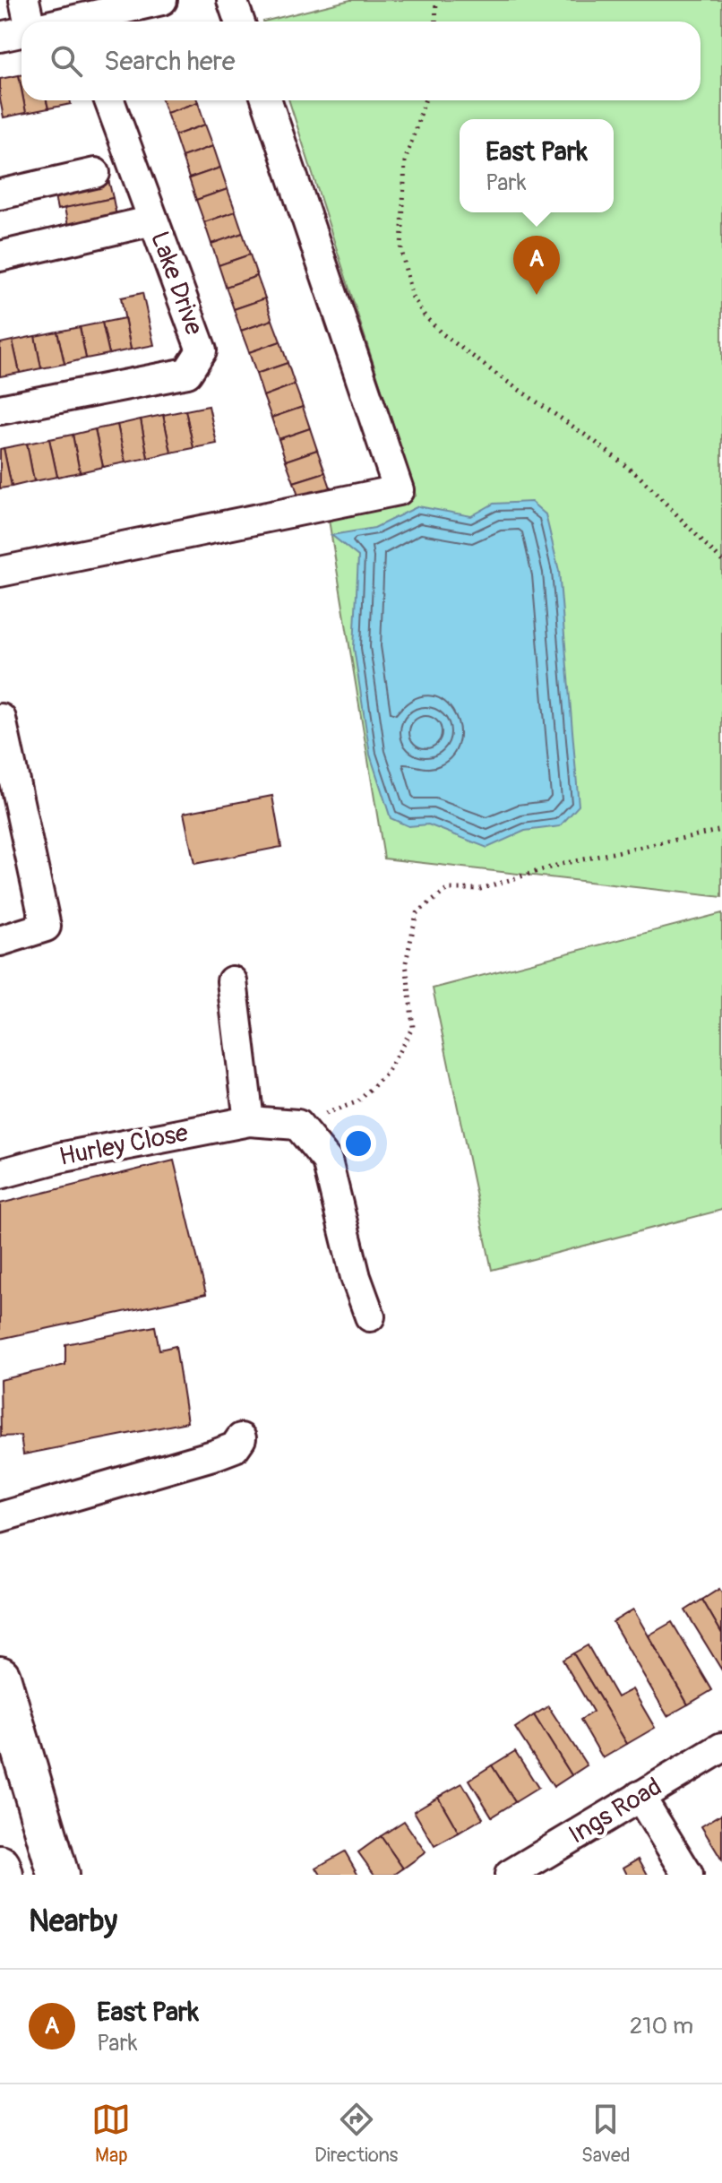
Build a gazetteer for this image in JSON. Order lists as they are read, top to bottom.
{
  "streets": {
    "street": ["Lake Drive", "Hurley Close", "Ings Road"]
  },
  "page": {
    "search": "Search here",
    "popup": ["East Park", "Park"],
    "pins": "A",
    "heading": "Nearby",
    "list": [
      {
        "mark": "A",
        "name": "East Park",
        "note": "Park",
        "value": "210 m"
      }
    ],
    "nav": ["Map", "Directions", "Saved"]
  }
}
